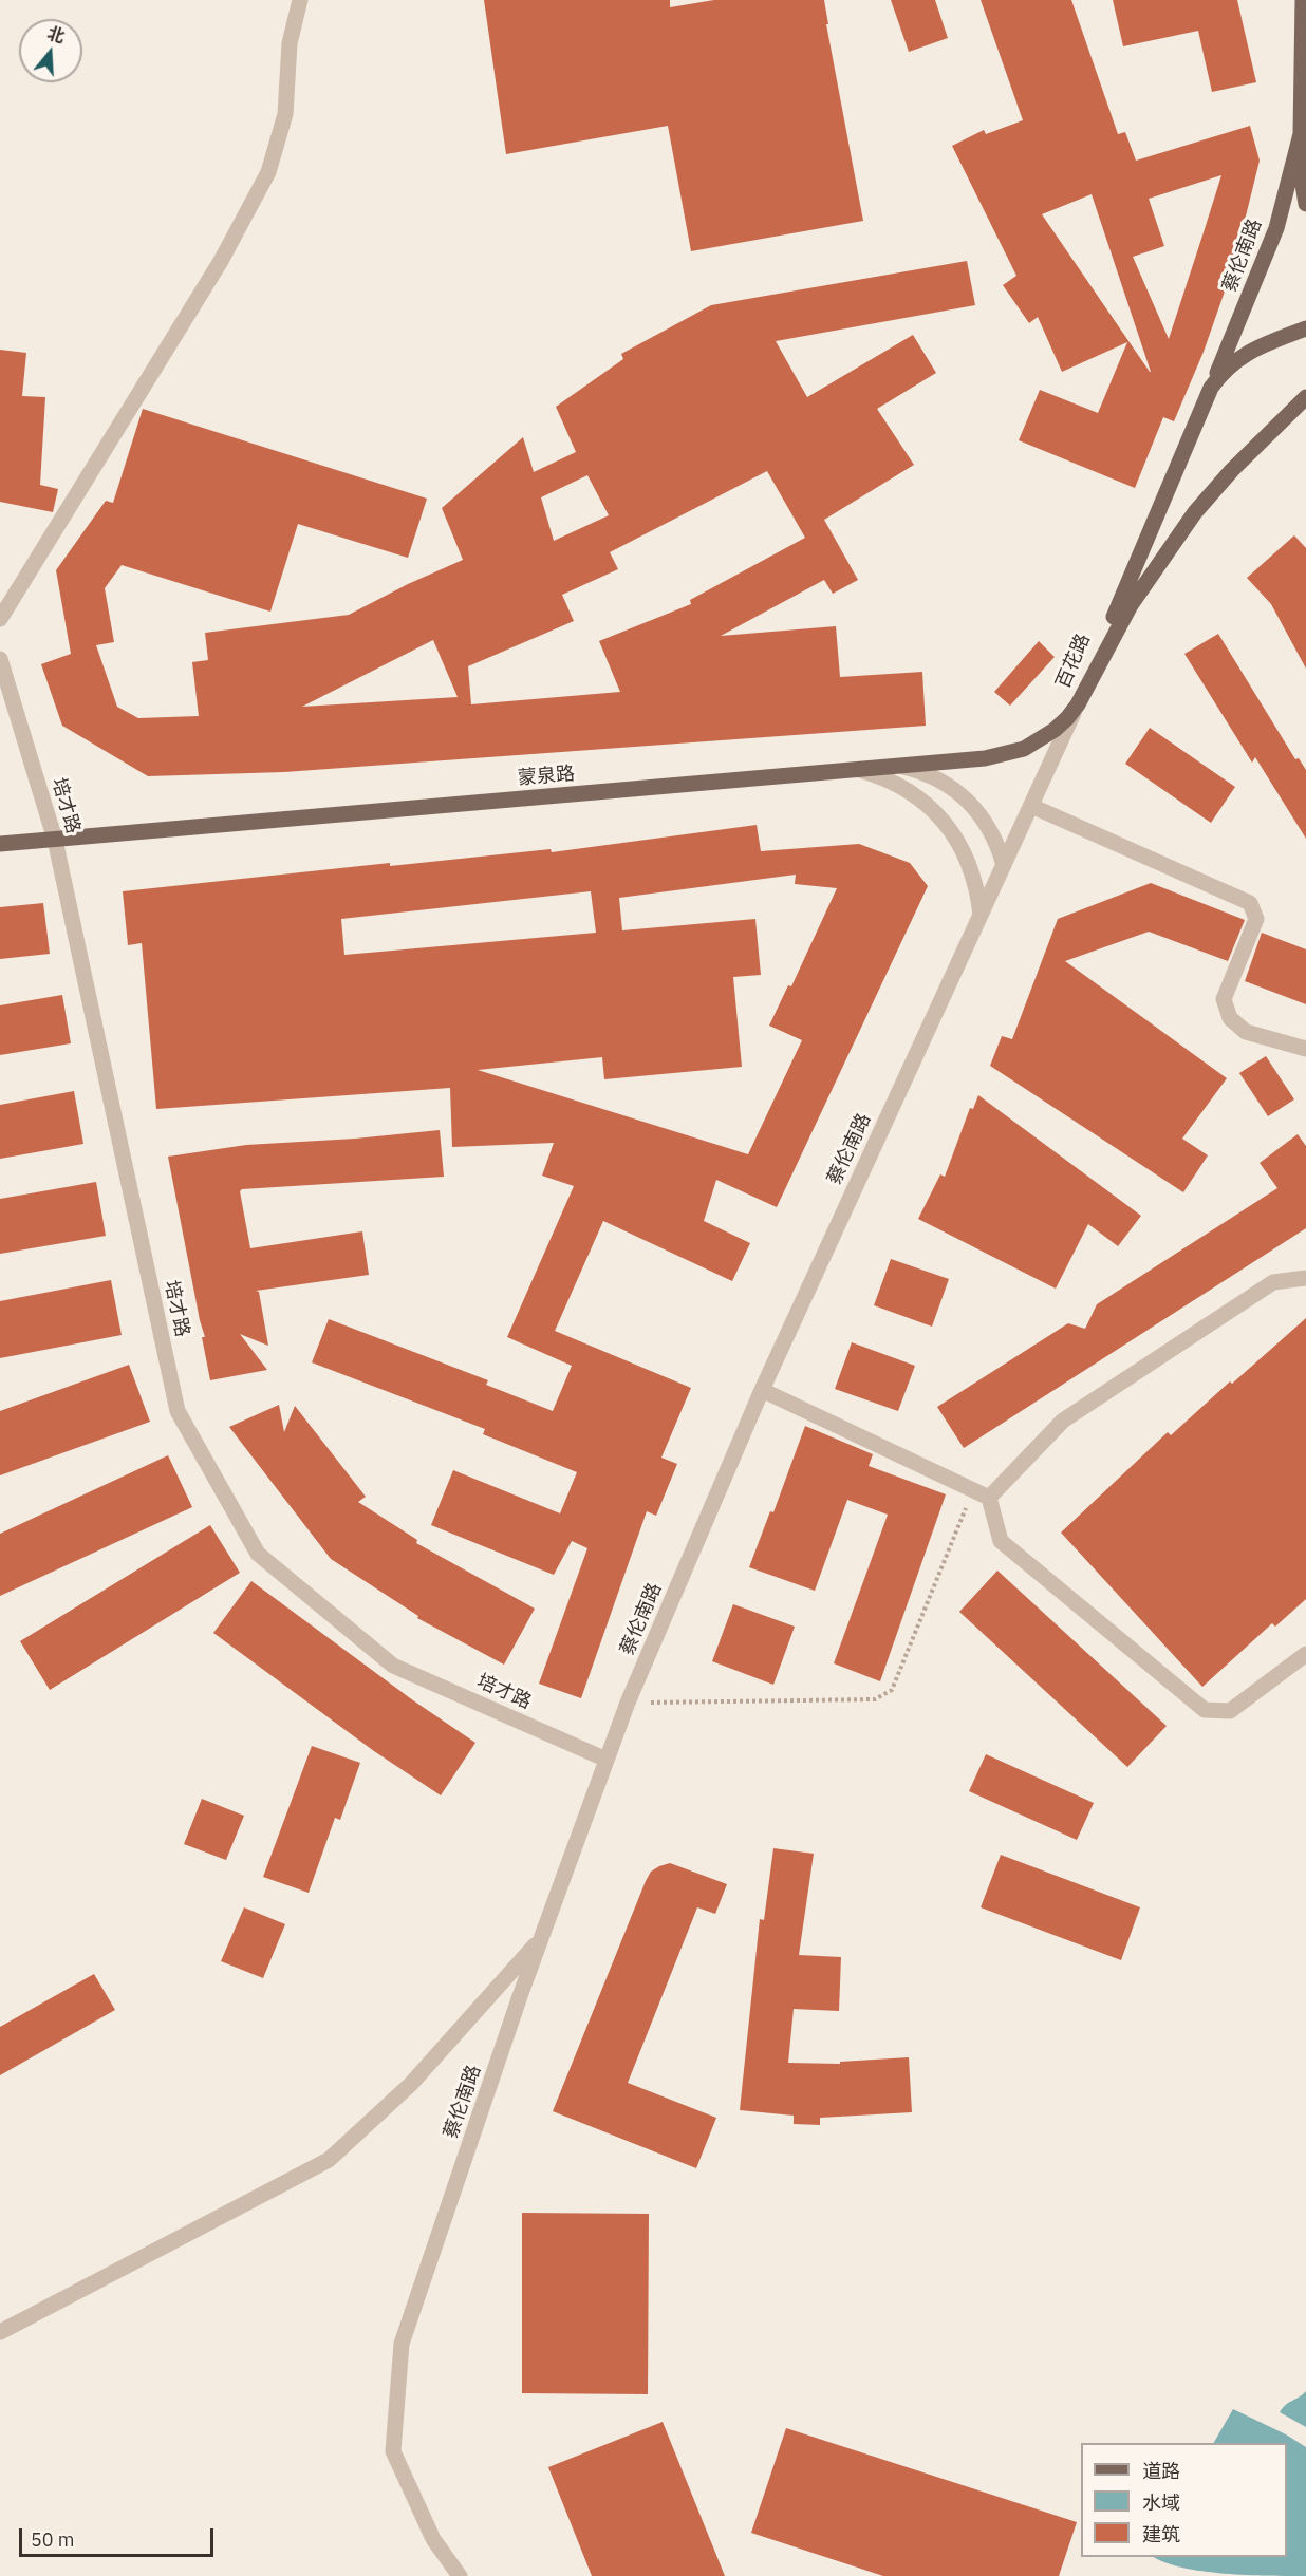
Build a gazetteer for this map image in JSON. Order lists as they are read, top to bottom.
{
  "streets": {
    "main road": ["蔡伦南路", "百花路", "蒙泉路"],
    "street": ["培才路"]
  },
  "crossings": [
    ["蔡伦南路", "百花路"],
    ["蔡伦南路", "蒙泉路"],
    ["蔡伦南路", "培才路"],
    ["百花路", "蒙泉路"],
    ["蒙泉路", "培才路"]
  ],
  "legend": ["道路", "水域", "建筑"],
  "scale_bar": "50 m",
  "north": "top"
}
